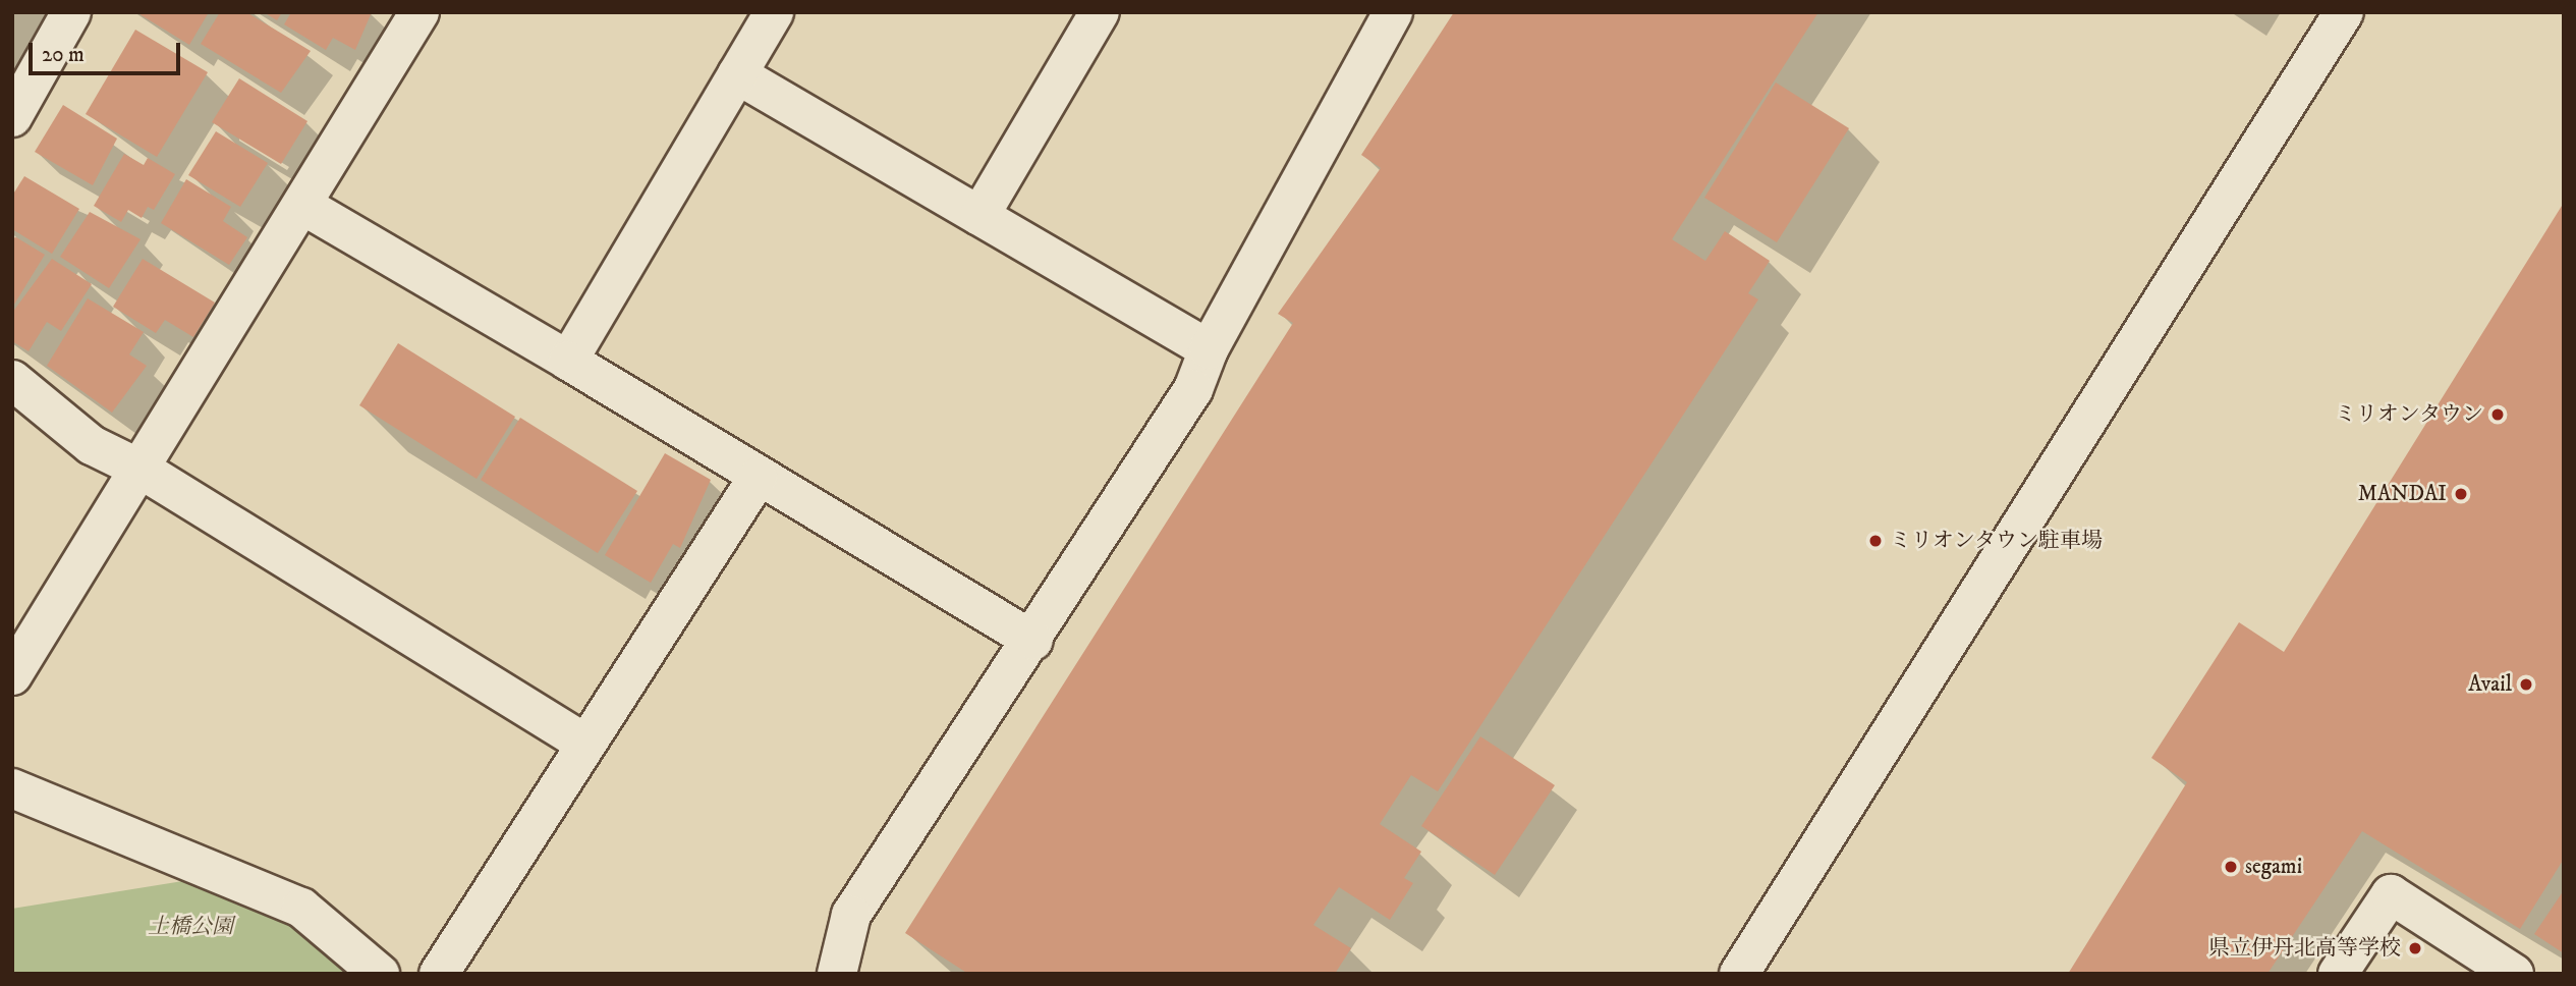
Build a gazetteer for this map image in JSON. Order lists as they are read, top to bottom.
{
  "parks": ["土橋公園"],
  "places": [
    "ミリオンタウン",
    "MANDAI",
    "ミリオンタウン駐車場",
    "Avail",
    "segami",
    "県立伊丹北高等学校"
  ],
  "scale_bar": "20 m"
}
